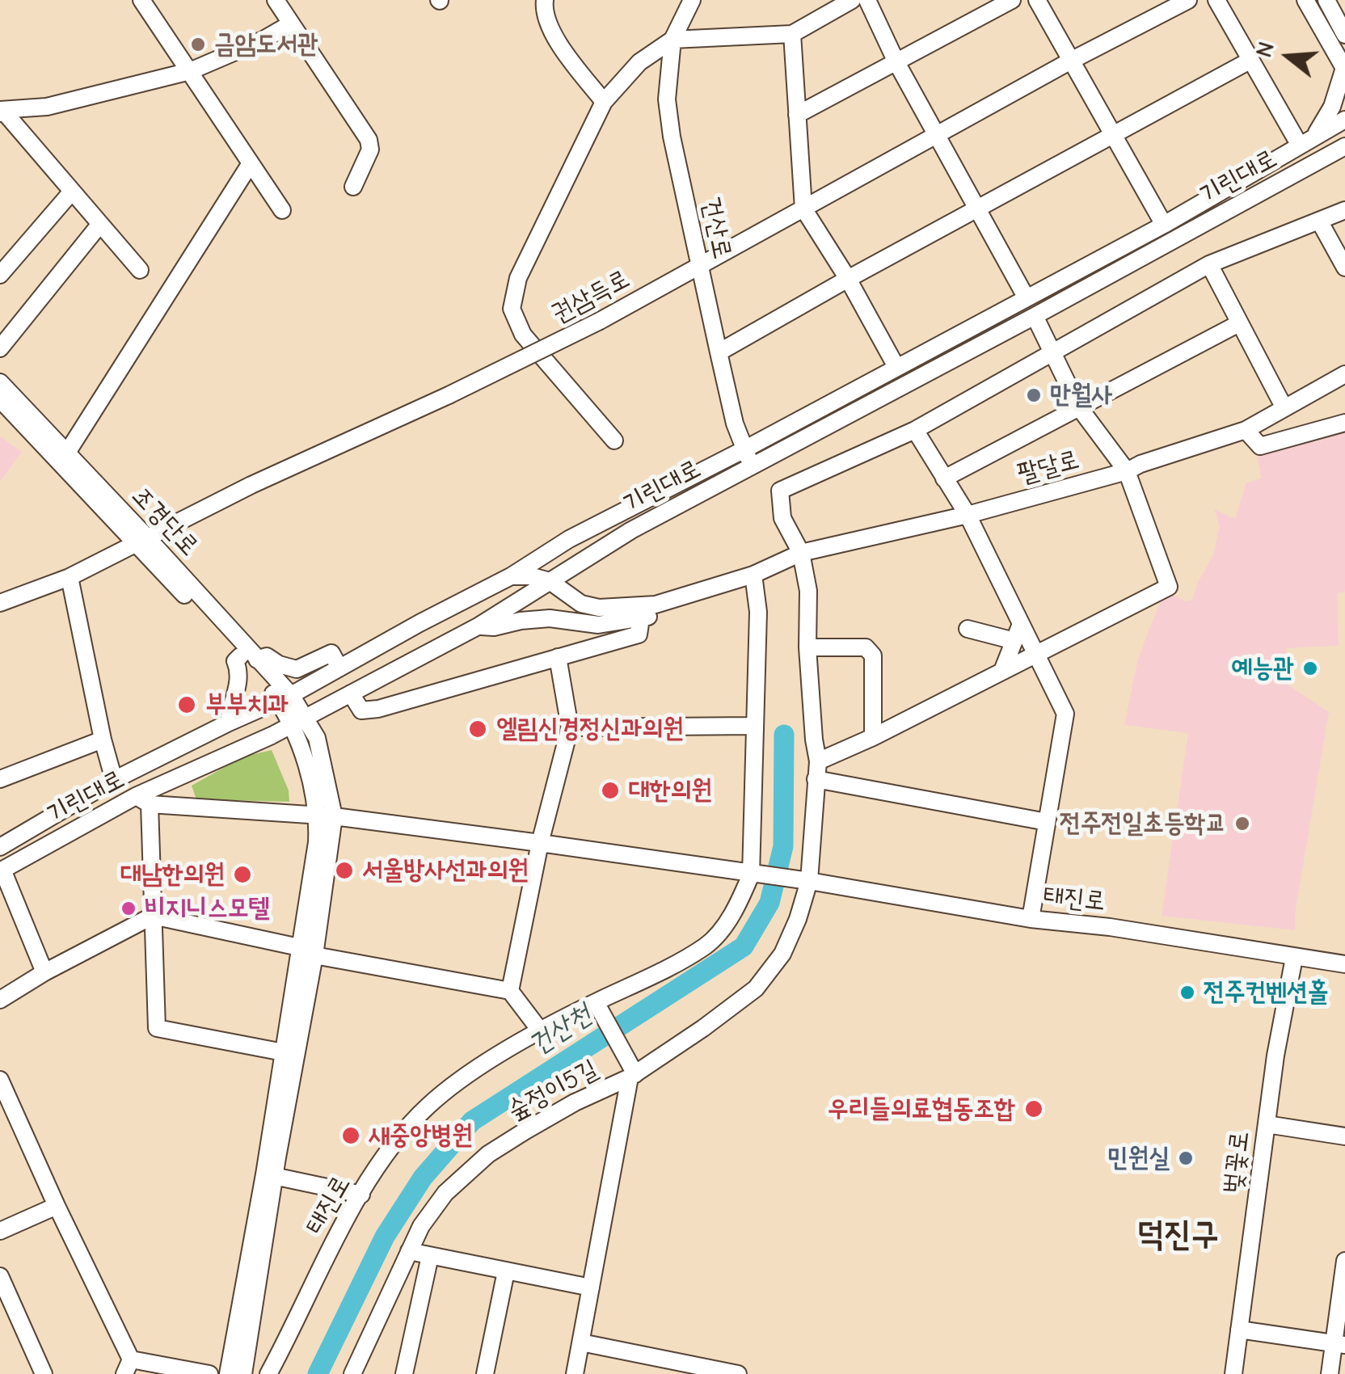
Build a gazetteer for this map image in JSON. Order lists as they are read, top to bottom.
{
  "streets": {
    "street": [
      "기린대로",
      "건산로",
      "권삼득로",
      "팔달로",
      "조경단로",
      "태진로",
      "숲정이5길",
      "벚꽃로"
    ]
  },
  "crossings": [
    ["기린대로", "건산로"],
    ["기린대로", "권삼득로"],
    ["기린대로", "팔달로"],
    ["기린대로", "조경단로"],
    ["건산로", "권삼득로"],
    ["권삼득로", "조경단로"],
    ["팔달로", "숲정이5길"],
    ["태진로", "숲정이5길"],
    ["태진로", "벚꽃로"]
  ],
  "districts": ["덕진구"],
  "water": ["건산천"],
  "places": [
    "금암도서관",
    "만월사",
    "예능관",
    "부부치과",
    "엘림신경정신과의원",
    "대한의원",
    "전주전일초등학교",
    "서울방사선과의원",
    "대남한의원",
    "비지니스모텔",
    "전주컨벤션홀",
    "우리들의료협동조합",
    "새중앙병원",
    "민원실"
  ],
  "north": "left"
}
